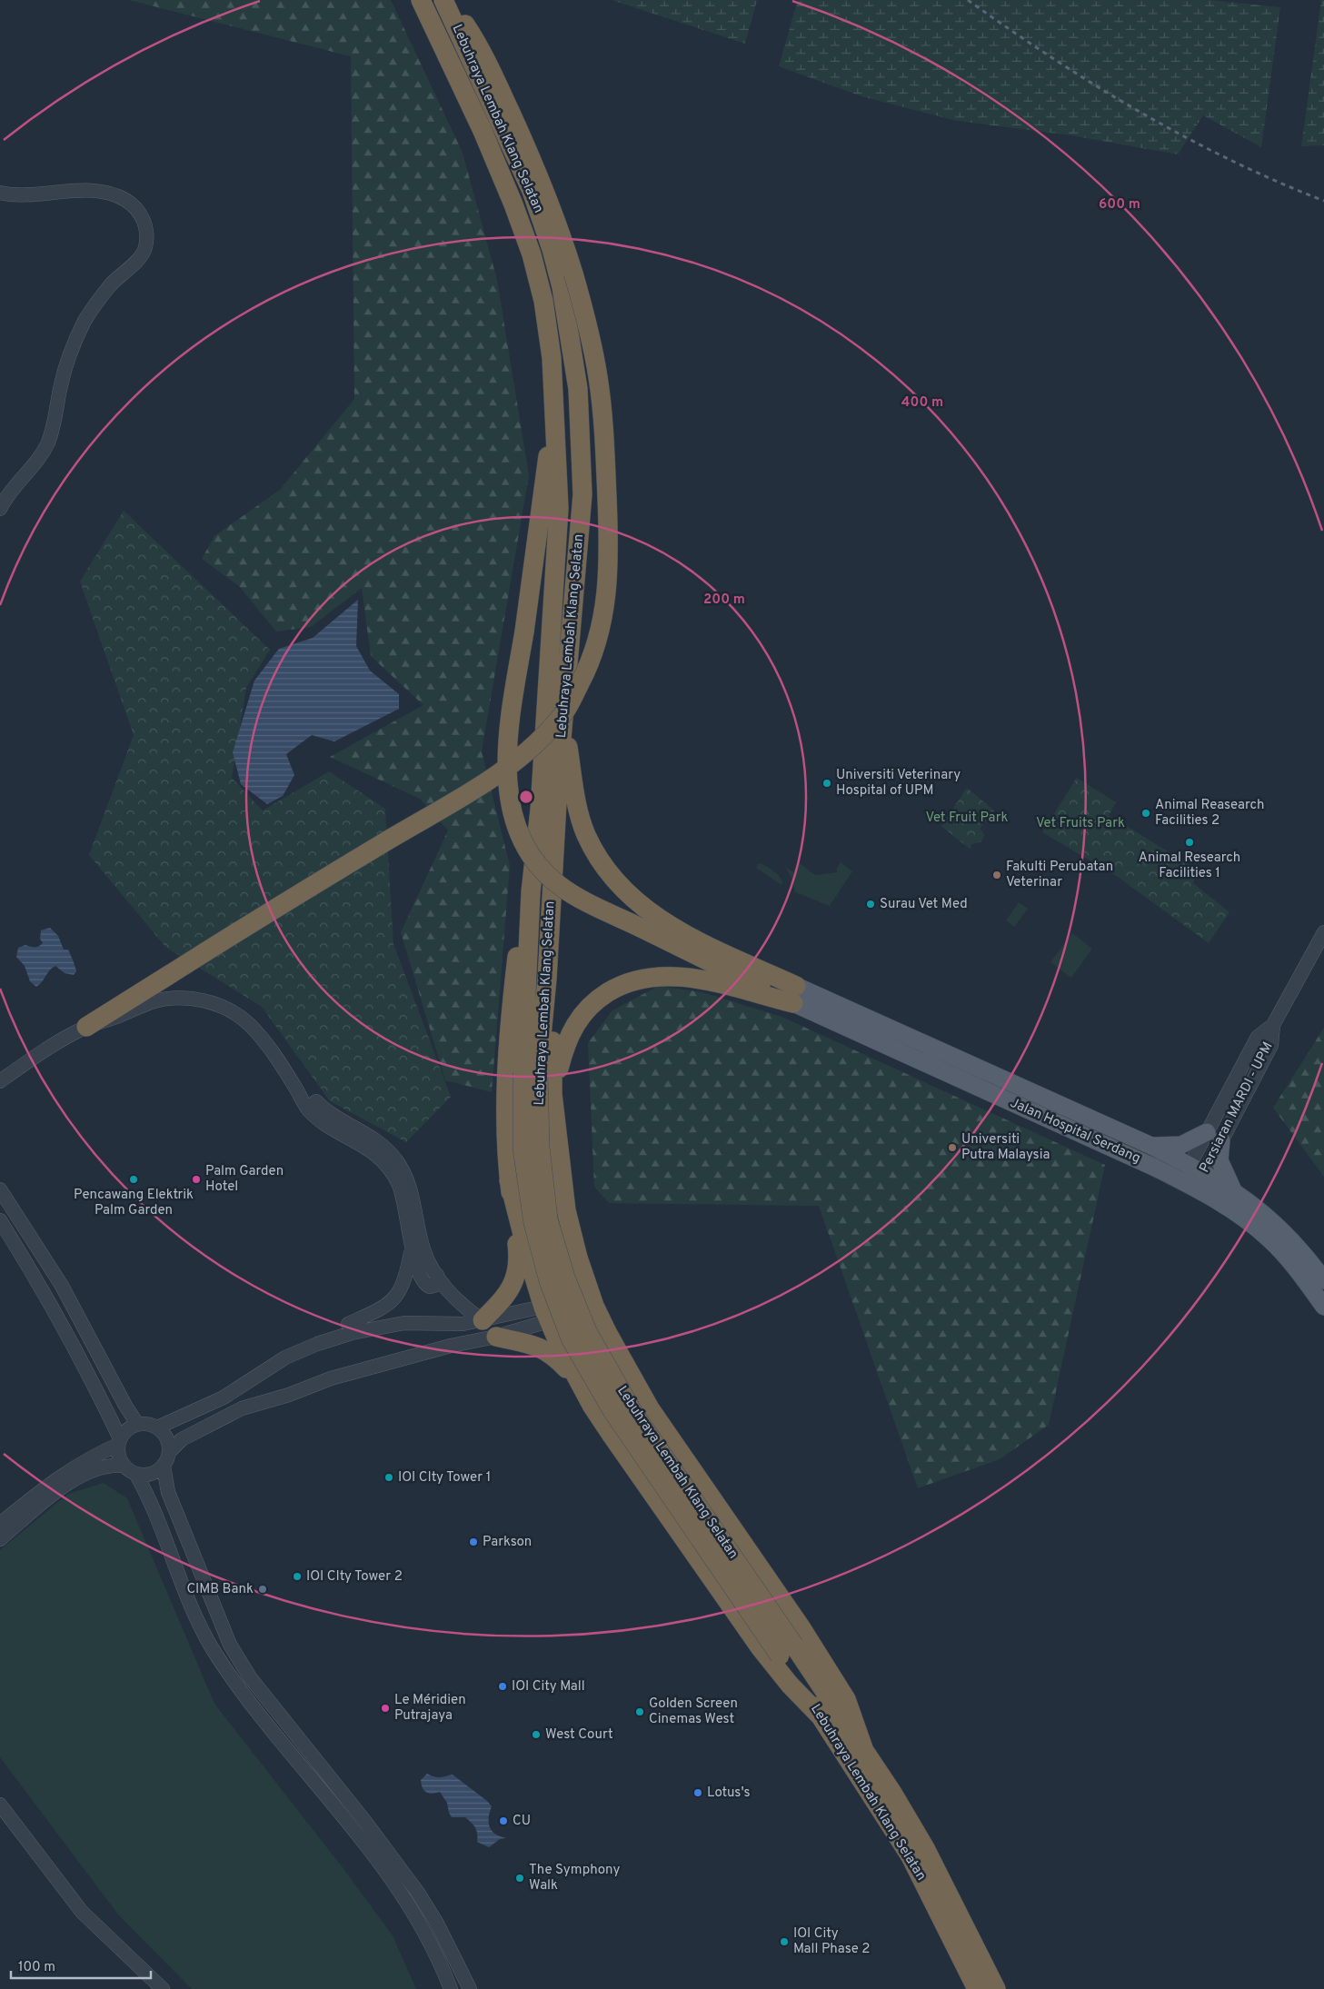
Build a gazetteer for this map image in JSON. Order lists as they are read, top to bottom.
{
  "streets": {
    "highway": ["Lebuhraya Lembah Klang Selatan"],
    "main road": ["Jalan Hospital Serdang"],
    "street": ["Persiaran MARDI - UPM"]
  },
  "crossings": [
    ["Persiaran MARDI - UPM", "Jalan Hospital Serdang"]
  ],
  "parks": ["Vet Fruit Park", "Vet Fruits Park"],
  "places": [
    "Universiti Veterinary Hospital of UPM",
    "Animal Reasearch Facilities 2",
    "Animal Research Facilities 1",
    "Fakulti Perubatan Veterinar",
    "Surau Vet Med",
    "Universiti Putra Malaysia",
    "Pencawang Elektrik Palm Garden",
    "Palm Garden Hotel",
    "IOI CIty Tower 1",
    "Parkson",
    "IOI CIty Tower 2",
    "CIMB Bank",
    "IOI City Mall",
    "Le Méridien Putrajaya",
    "Golden Screen Cinemas West",
    "West Court",
    "Lotus's",
    "CU",
    "The Symphony Walk",
    "IOI City Mall Phase 2"
  ],
  "scale_bar": "100 m",
  "rings": ["600 m", "400 m", "200 m"]
}
